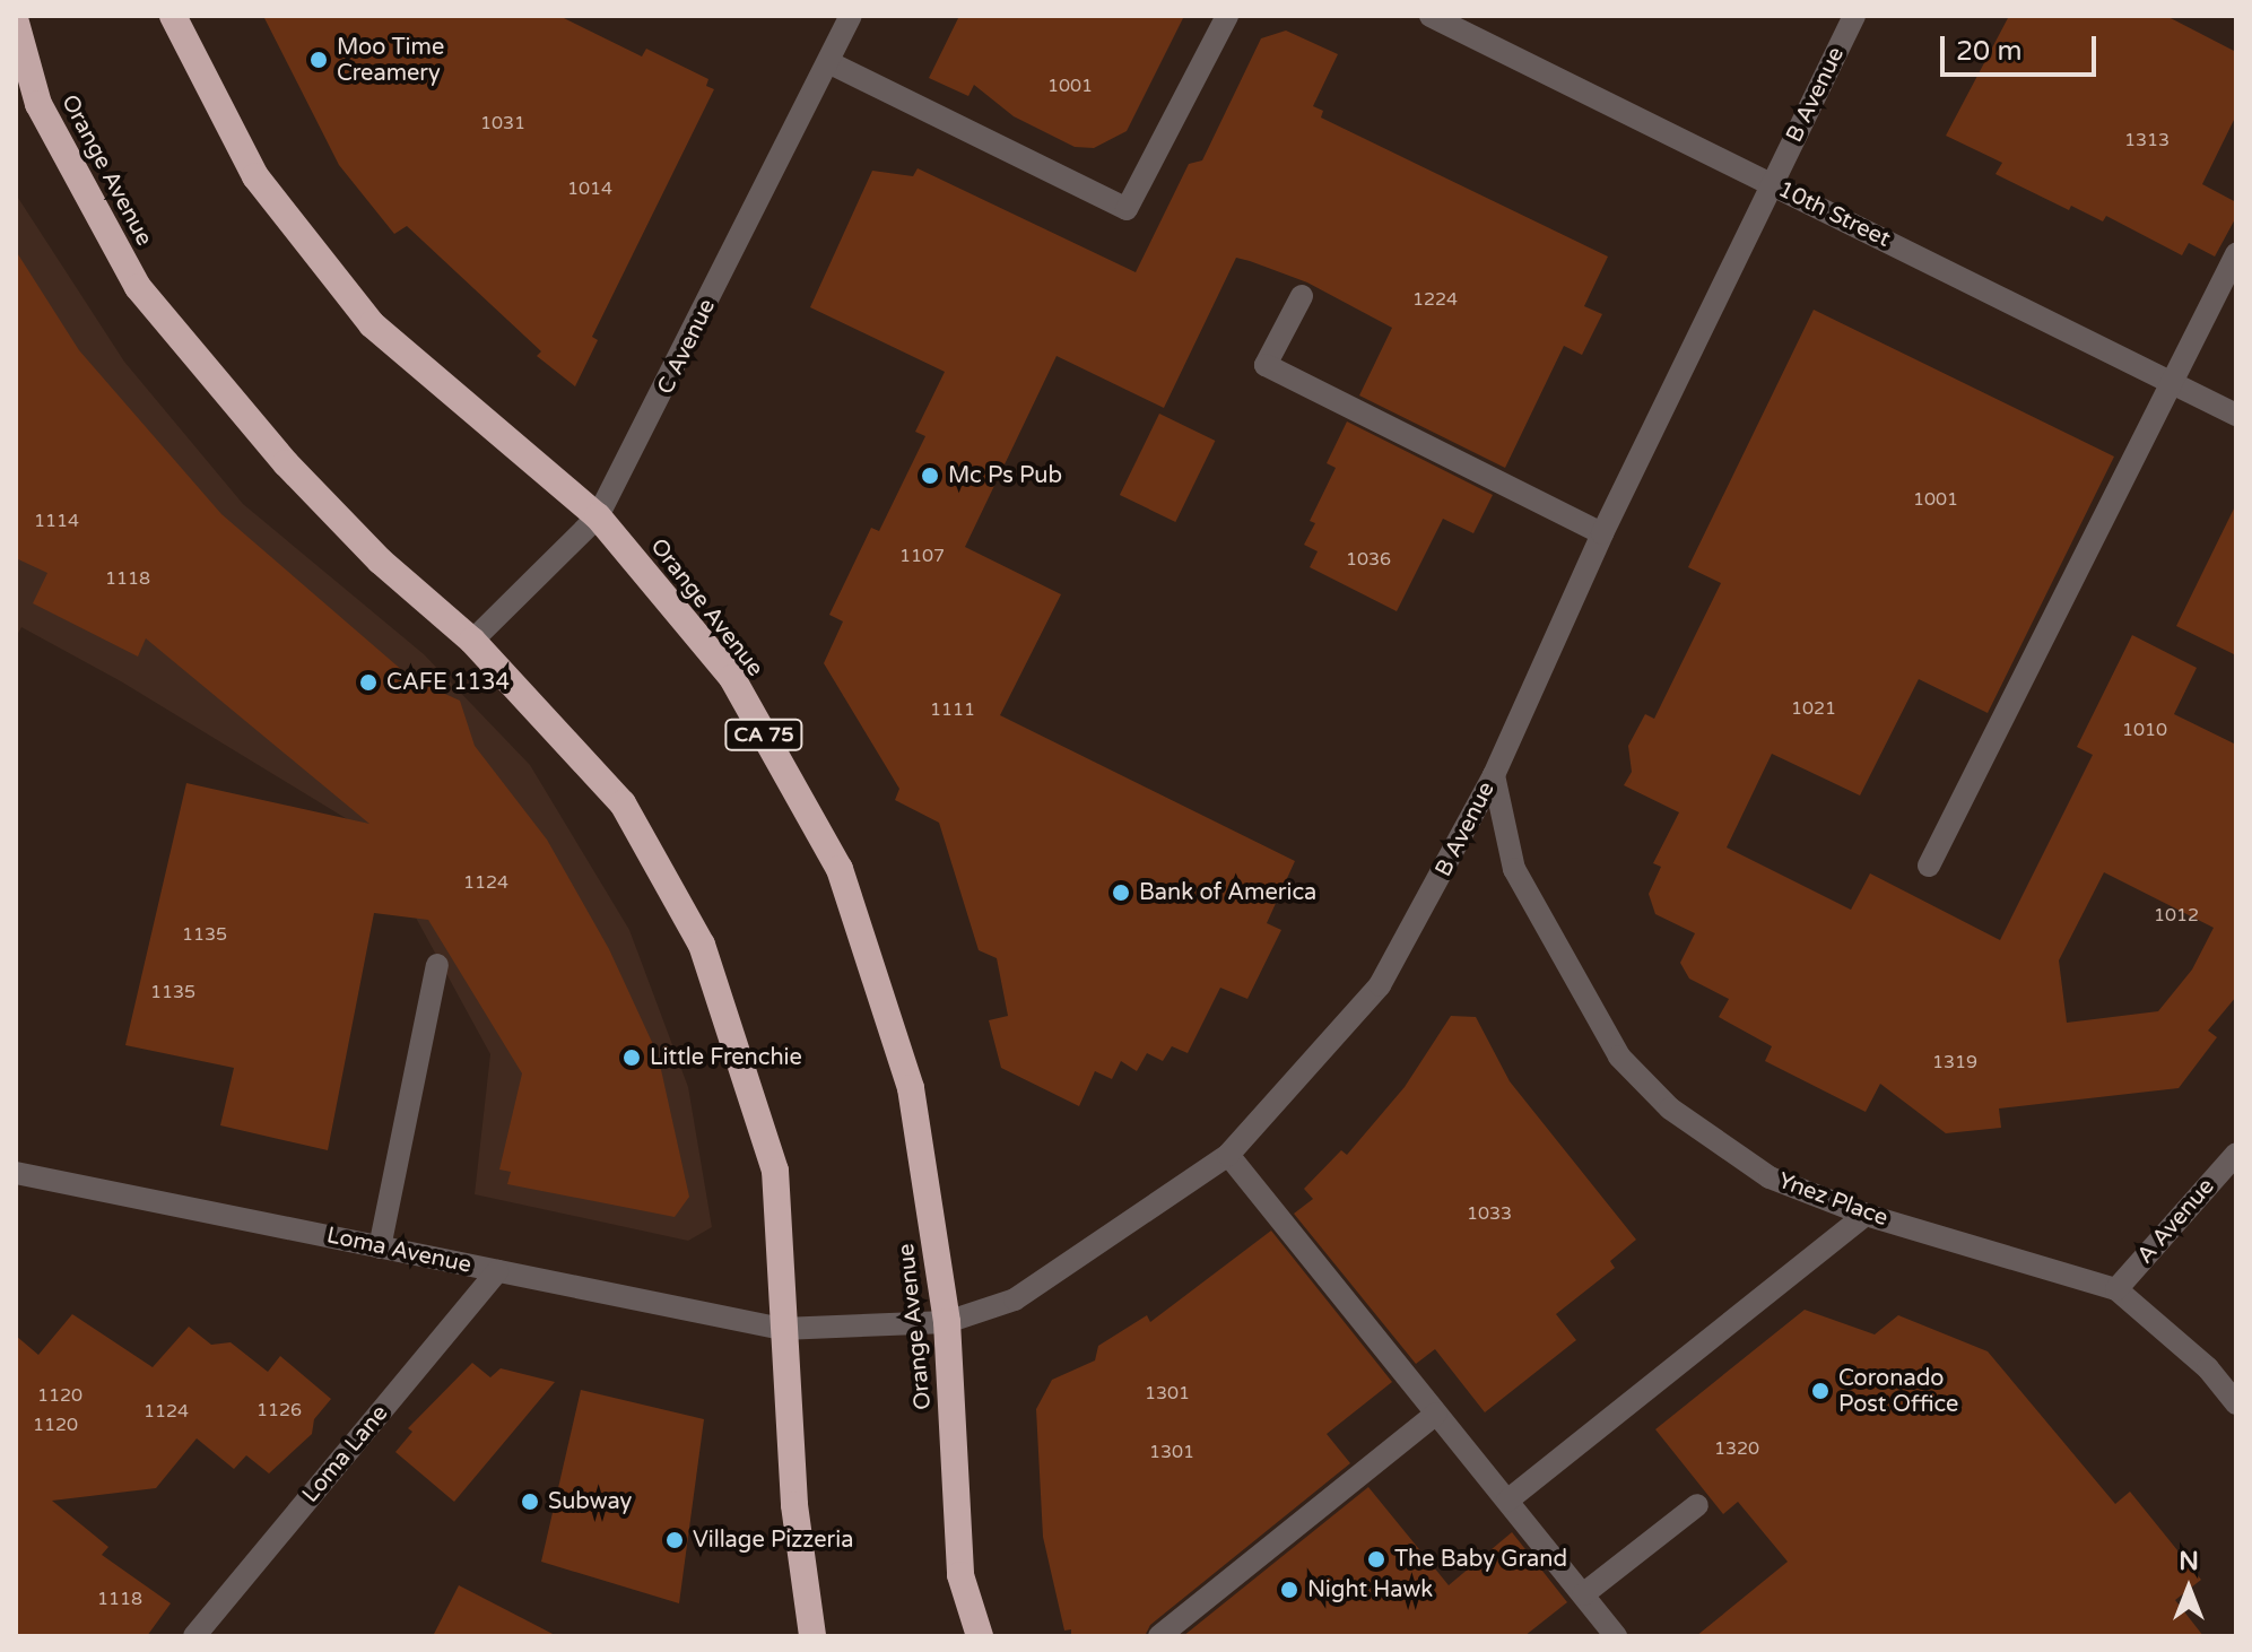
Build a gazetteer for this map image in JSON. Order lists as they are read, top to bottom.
{
  "streets": {
    "highway": ["Orange Avenue", "CA 75"],
    "street": [
      "B Avenue",
      "10th Street",
      "C Avenue",
      "Ynez Place",
      "A Avenue",
      "Loma Avenue",
      "Loma Lane"
    ]
  },
  "crossings": [
    ["B Avenue", "Orange Avenue"],
    ["B Avenue", "10th Street"],
    ["B Avenue", "Ynez Place"],
    ["B Avenue", "Loma Avenue"],
    ["Orange Avenue", "C Avenue"],
    ["Orange Avenue", "Loma Avenue"],
    ["Ynez Place", "A Avenue"],
    ["Loma Avenue", "Loma Lane"]
  ],
  "places": [
    "Moo Time Creamery",
    "Mc Ps Pub",
    "CAFE 1134",
    "Bank of America",
    "Little Frenchie",
    "Coronado Post Office",
    "Subway",
    "Village Pizzeria",
    "The Baby Grand",
    "Night Hawk"
  ],
  "house_numbers": [
    "1001",
    "1031",
    "1313",
    "1014",
    "1224",
    "1001",
    "1114",
    "1107",
    "1036",
    "1118",
    "1021",
    "1111",
    "1010",
    "1124",
    "1012",
    "1135",
    "1135",
    "1319",
    "1033",
    "1301",
    "1120",
    "1126",
    "1124",
    "1120",
    "1320",
    "1301",
    "1118"
  ],
  "scale_bar": "20 m",
  "north": "top"
}
